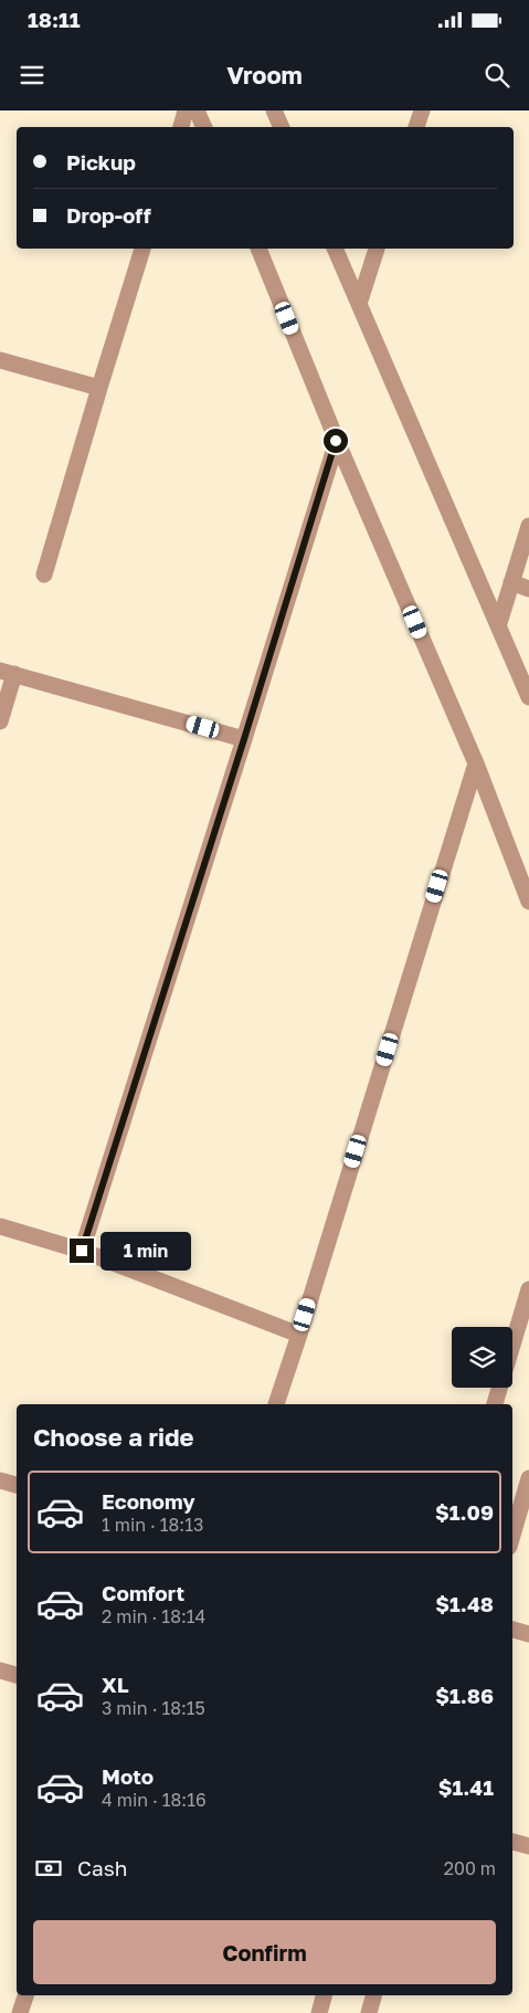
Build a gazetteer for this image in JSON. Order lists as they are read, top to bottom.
{
  "page": {
    "status": "18:11",
    "header": "Vroom",
    "banner": ["Pickup", "Drop-off"],
    "bubble": "1 min",
    "heading": "Choose a ride",
    "list": [
      {
        "name": "Economy",
        "note": "1 min · 18:13",
        "value": "$1.09"
      },
      {
        "name": "Comfort",
        "note": "2 min · 18:14",
        "value": "$1.48"
      },
      {
        "name": "XL",
        "note": "3 min · 18:15",
        "value": "$1.86"
      },
      {
        "name": "Moto",
        "note": "4 min · 18:16",
        "value": "$1.41"
      }
    ],
    "pay": ["Cash", "200 m"],
    "buttons": "Confirm"
  }
}
